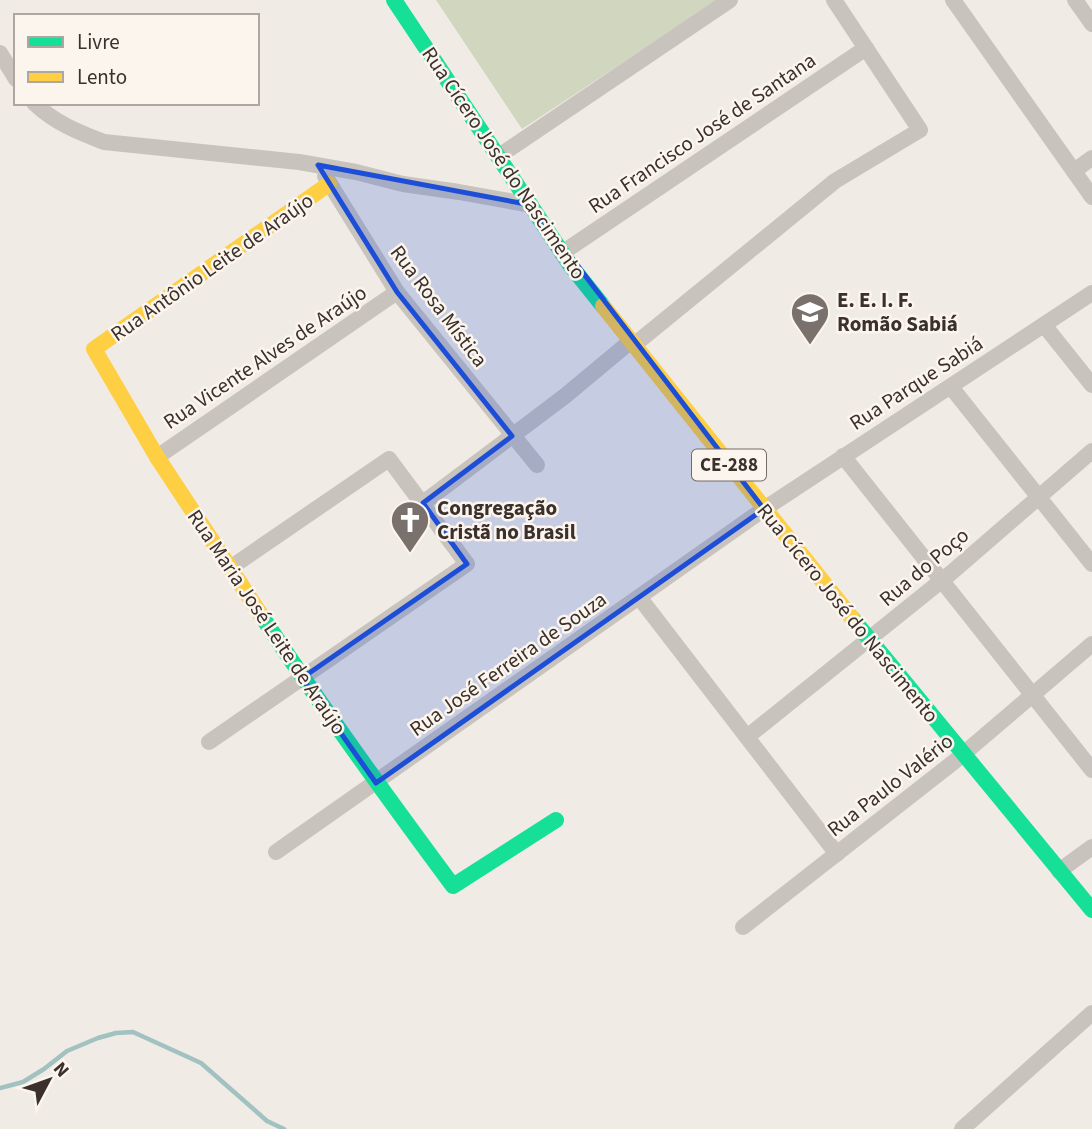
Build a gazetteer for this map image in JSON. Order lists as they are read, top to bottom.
{
  "streets": {
    "main road": [
      "Rua Cícero José do Nascimento",
      "Rua Antônio Leite de Araújo",
      "CE-288",
      "Rua Maria José Leite de Araújo"
    ],
    "street": [
      "Rua Francisco José de Santana",
      "Rua Rosa Mística",
      "Rua Vicente Alves de Araújo",
      "Rua Parque Sabiá",
      "Rua do Poço",
      "Rua José Ferreira de Souza",
      "Rua Paulo Valério"
    ]
  },
  "crossings": [
    ["Rua Francisco José de Santana", "Rua Cícero José do Nascimento"],
    ["Rua Cícero José do Nascimento", "Rua Parque Sabiá"],
    ["Rua Cícero José do Nascimento", "Rua do Poço"],
    ["Rua Cícero José do Nascimento", "Rua José Ferreira de Souza"],
    ["Rua Cícero José do Nascimento", "Rua Paulo Valério"],
    ["Rua Antônio Leite de Araújo", "Rua Rosa Mística"],
    ["Rua Antônio Leite de Araújo", "Rua Maria José Leite de Araújo"],
    ["Rua Rosa Mística", "Rua Vicente Alves de Araújo"],
    ["Rua Vicente Alves de Araújo", "Rua Maria José Leite de Araújo"],
    ["Rua Parque Sabiá", "Rua José Ferreira de Souza"],
    ["Rua Maria José Leite de Araújo", "Rua José Ferreira de Souza"]
  ],
  "places": {
    "school or university": ["E. E. I. F. Romão Sabiá"],
    "church": ["Congregação Cristã no Brasil"]
  },
  "legend": ["Livre", "Lento"],
  "north": "top right"
}
